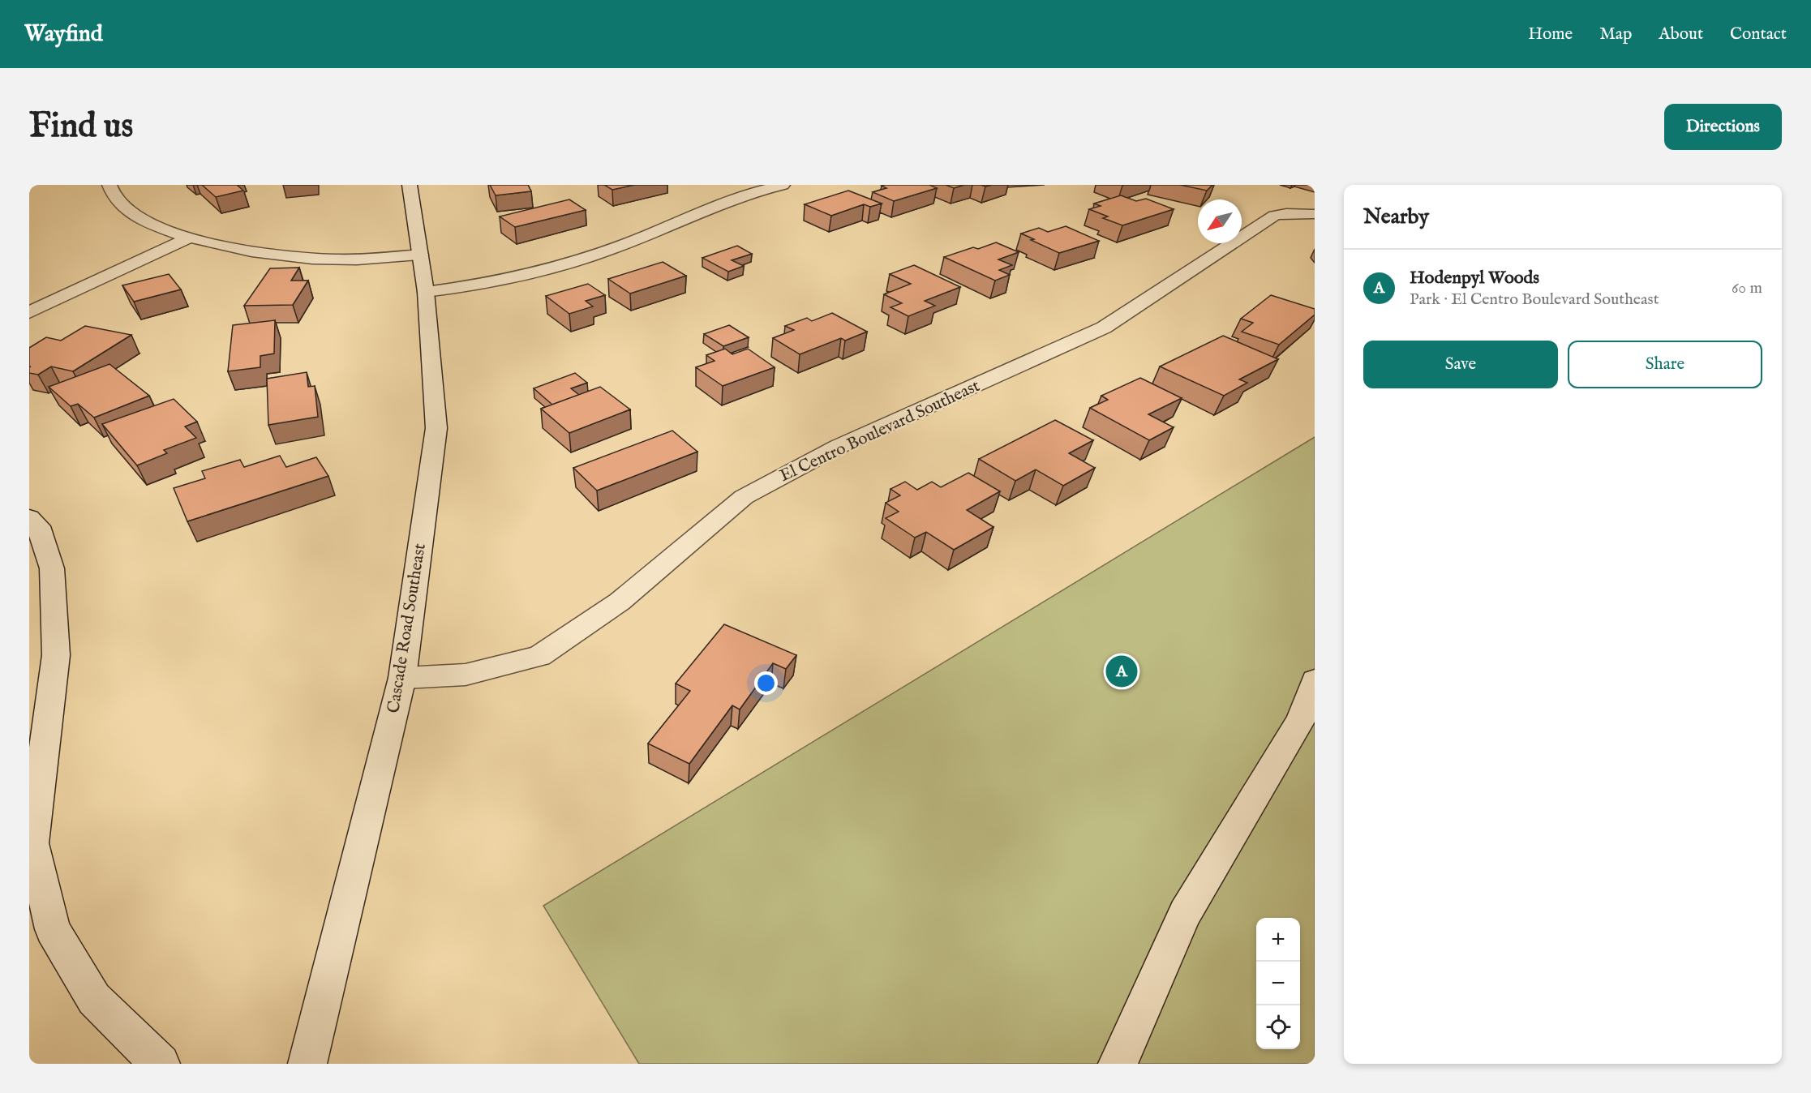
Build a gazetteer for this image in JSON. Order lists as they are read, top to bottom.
{
  "streets": {
    "street": ["El Centro Boulevard Southeast", "Cascade Road Southeast"]
  },
  "crossings": [
    ["El Centro Boulevard Southeast", "Cascade Road Southeast"]
  ],
  "north": "bottom left",
  "page": {
    "header": "Wayfind",
    "nav": [
      "Home",
      "Map",
      "About",
      "Contact"
    ],
    "buttons": [
      "Directions",
      ["Save", "Share"]
    ],
    "title": "Find us",
    "heading": "Nearby",
    "list": [
      {
        "mark": "A",
        "name": "Hodenpyl Woods",
        "note": "Park · El Centro Boulevard Southeast",
        "value": "60 m"
      }
    ],
    "pins": "A",
    "map_buttons": ["+", "−"]
  }
}
